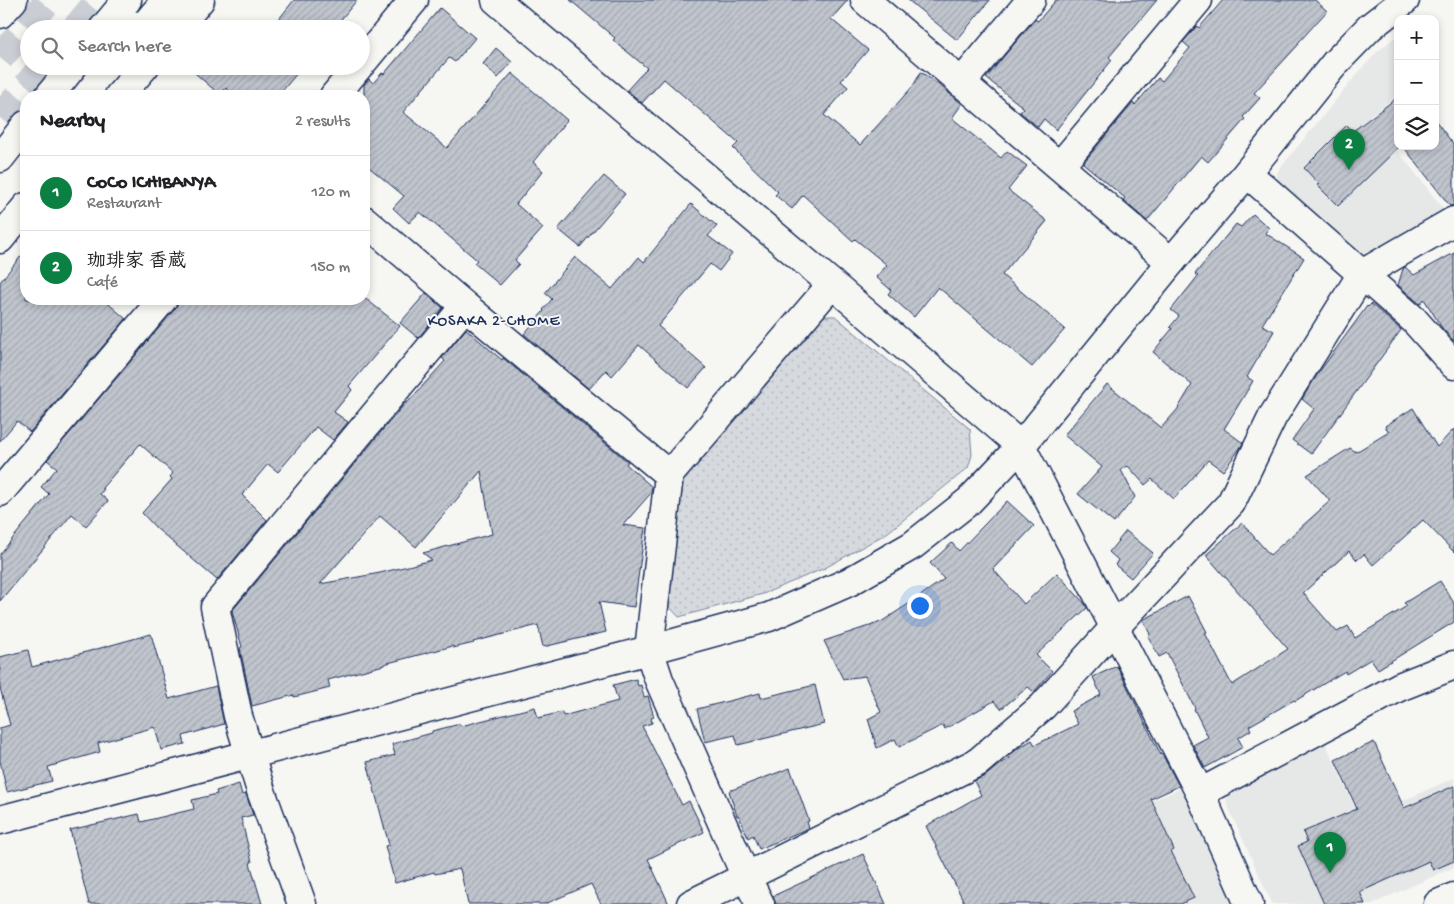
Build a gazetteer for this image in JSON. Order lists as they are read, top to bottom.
{
  "districts": ["KOSAKA 2-CHOME"],
  "page": {
    "map_buttons": ["+", "−"],
    "search": "Search here",
    "heading": ["Nearby", "2 results"],
    "pins": ["2", "1"],
    "list": [
      {
        "mark": "1",
        "name": "CoCo ICHIBANYA",
        "note": "Restaurant",
        "value": "120 m"
      },
      {
        "mark": "2",
        "name": "珈琲家 香蔵",
        "note": "Café",
        "value": "150 m"
      }
    ]
  }
}
